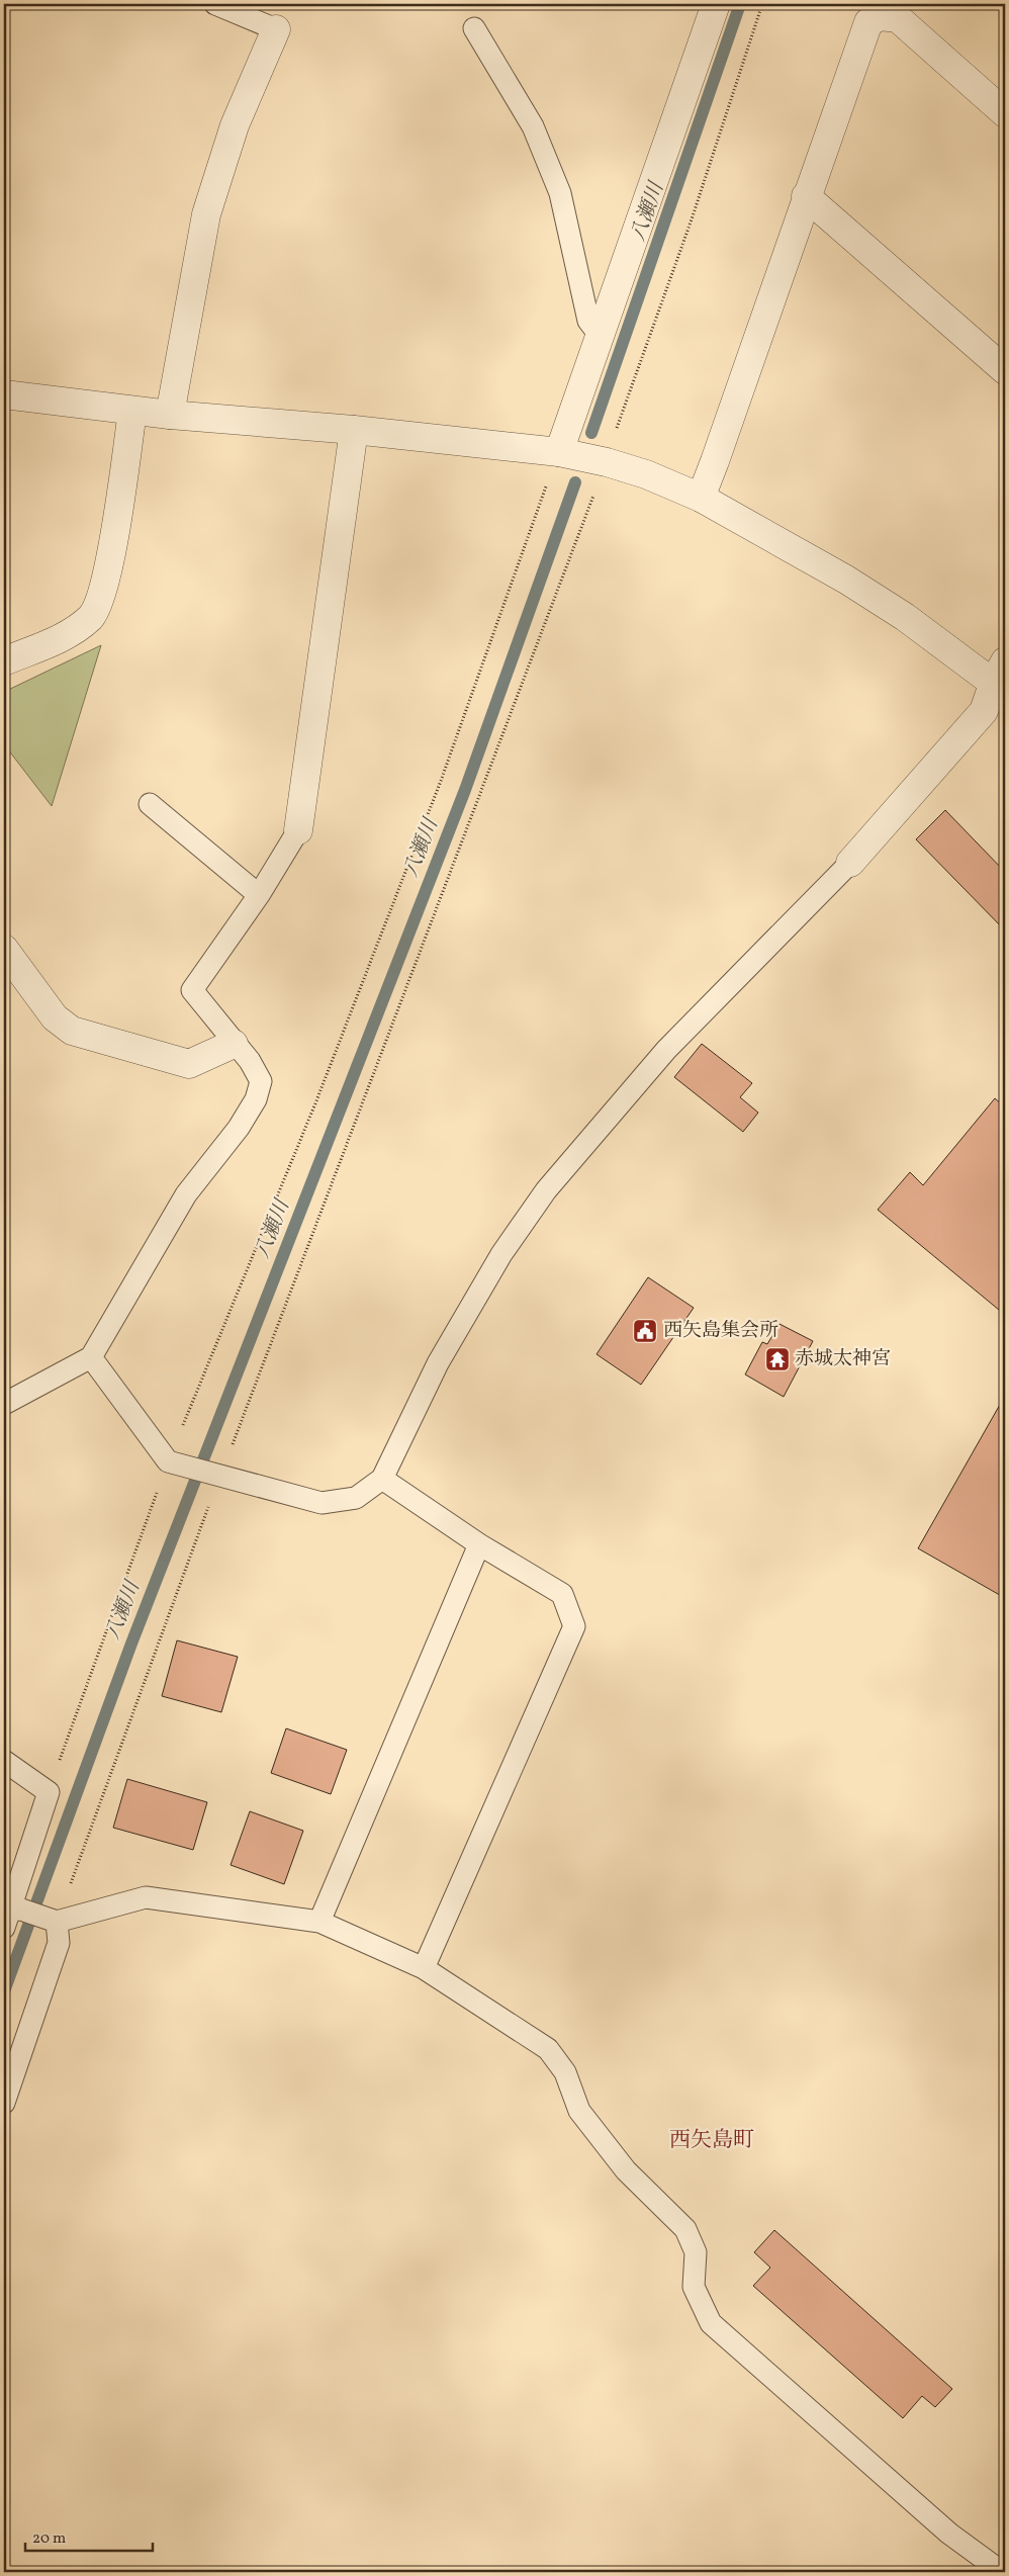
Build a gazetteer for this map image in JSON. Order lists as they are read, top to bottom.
{
  "districts": ["西矢島町"],
  "water": ["八瀬川"],
  "places": {
    "public building": ["西矢島集会所"],
    "temple": ["赤城太神宮"]
  },
  "scale_bar": "20 m"
}
